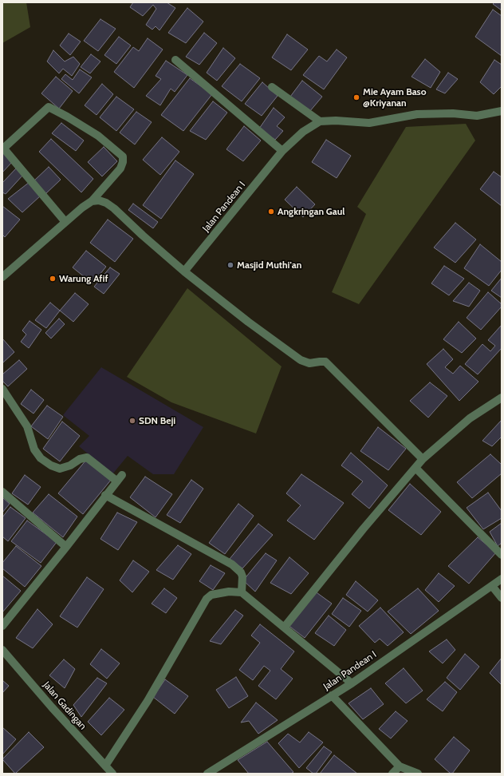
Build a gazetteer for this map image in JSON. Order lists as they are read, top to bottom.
{
  "streets": {
    "street": ["Jalan Pandean I", "Jalan Gadingan"]
  },
  "places": [
    "Mie Ayam Baso @Kriyanan",
    "Angkringan Gaul",
    "Masjid Muthi'an",
    "Warung Afif",
    "SDN Beji"
  ]
}
